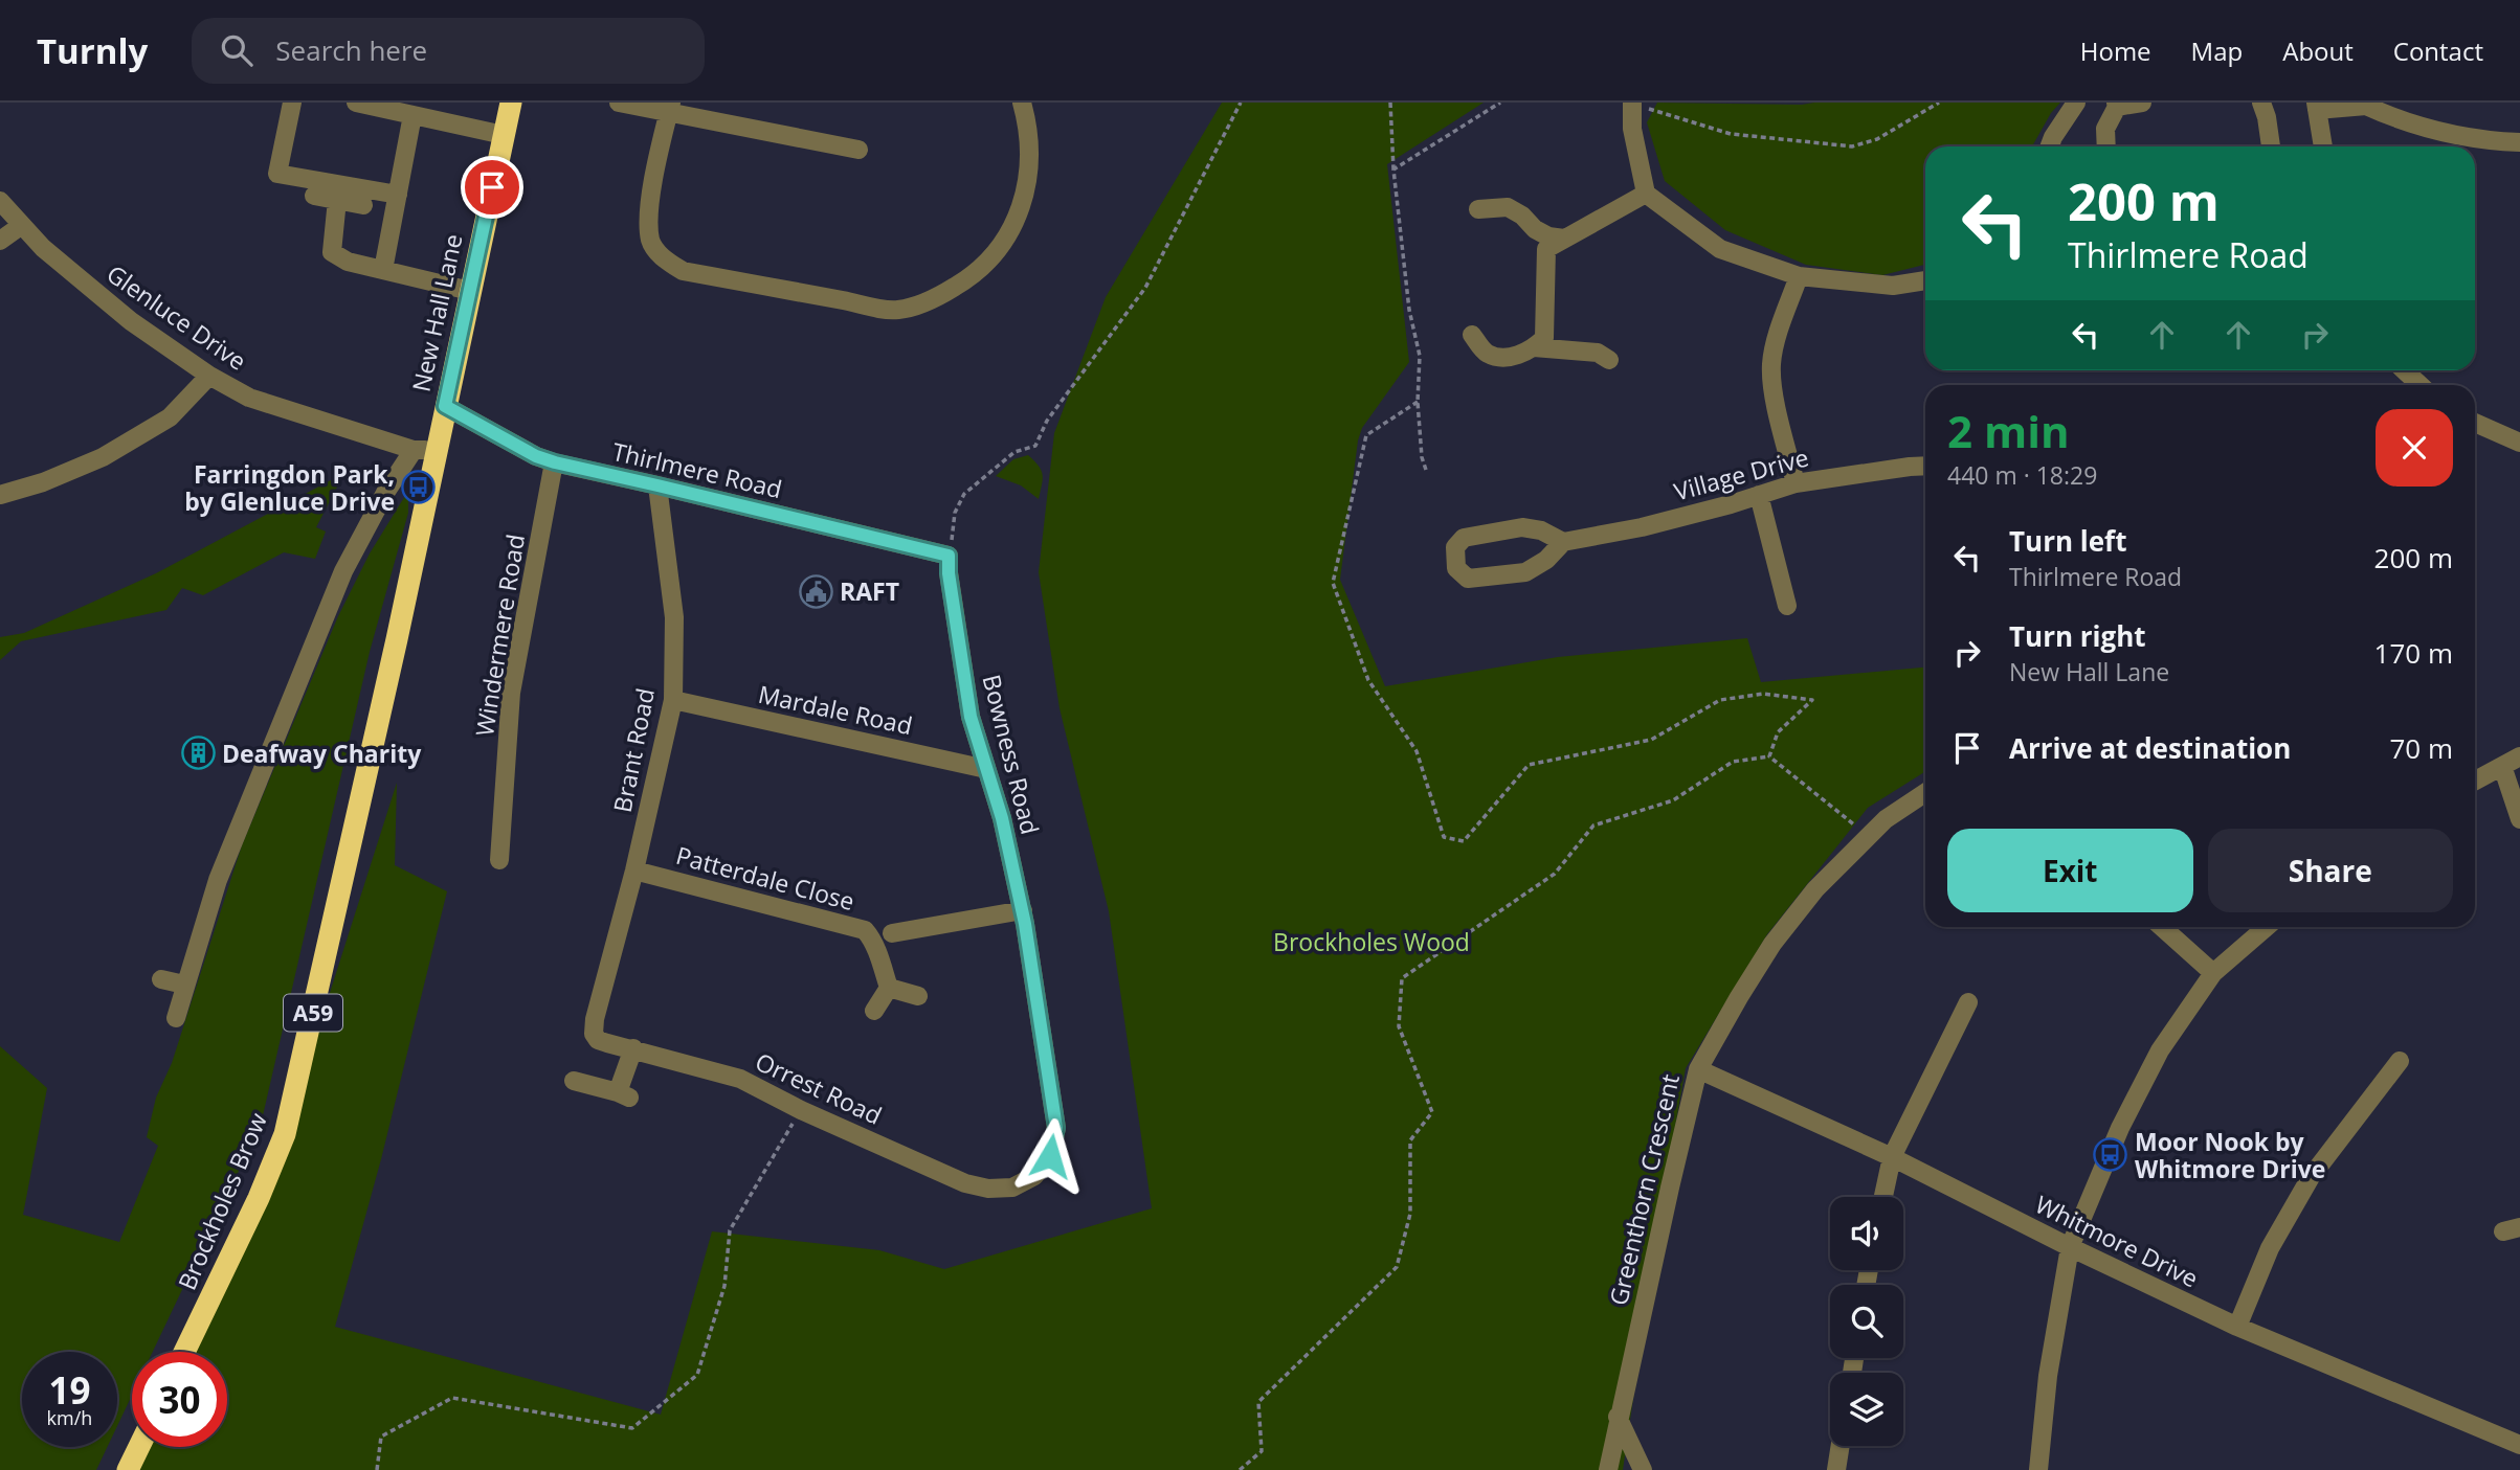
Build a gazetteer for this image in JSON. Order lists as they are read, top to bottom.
{
  "streets": {
    "highway": ["New Hall Lane", "A59", "Brockholes Brow"],
    "street": [
      "Glenluce Drive",
      "Thirlmere Road",
      "Village Drive",
      "Windermere Road",
      "Mardale Road",
      "Brant Road",
      "Bowness Road",
      "Patterdale Close",
      "Orrest Road",
      "Greenthorn Crescent",
      "Whitmore Drive"
    ]
  },
  "crossings": [
    ["New Hall Lane", "Glenluce Drive"],
    ["New Hall Lane", "Thirlmere Road"],
    ["New Hall Lane", "Brockholes Brow"],
    ["Glenluce Drive", "Brockholes Brow"],
    ["Thirlmere Road", "Windermere Road"],
    ["Thirlmere Road", "Brant Road"],
    ["Thirlmere Road", "Bowness Road"],
    ["Mardale Road", "Brant Road"],
    ["Mardale Road", "Bowness Road"],
    ["Brant Road", "Patterdale Close"],
    ["Brant Road", "Orrest Road"],
    ["Bowness Road", "Orrest Road"],
    ["Greenthorn Crescent", "Whitmore Drive"]
  ],
  "parks": ["Brockholes Wood"],
  "places": {
    "bus stop": ["Farringdon Park, by Glenluce Drive", "Moor Nook by Whitmore Drive"],
    "public building": ["RAFT"],
    "building": ["Deafway Charity"]
  },
  "page": {
    "header": "Turnly",
    "search": "Search here",
    "nav": [
      "Home",
      "Map",
      "About",
      "Contact"
    ],
    "turn": ["200 m", "Thirlmere Road"],
    "heading": ["2 min", "440 m · 18:29"],
    "list": [
      {
        "name": "Turn left",
        "note": "Thirlmere Road",
        "value": "200 m"
      },
      {
        "name": "Turn right",
        "note": "New Hall Lane",
        "value": "170 m"
      },
      {
        "name": "Arrive at destination",
        "value": "70 m"
      }
    ],
    "buttons": ["Exit", "Share"],
    "speed": "19 km/h",
    "limit": "30"
  }
}
